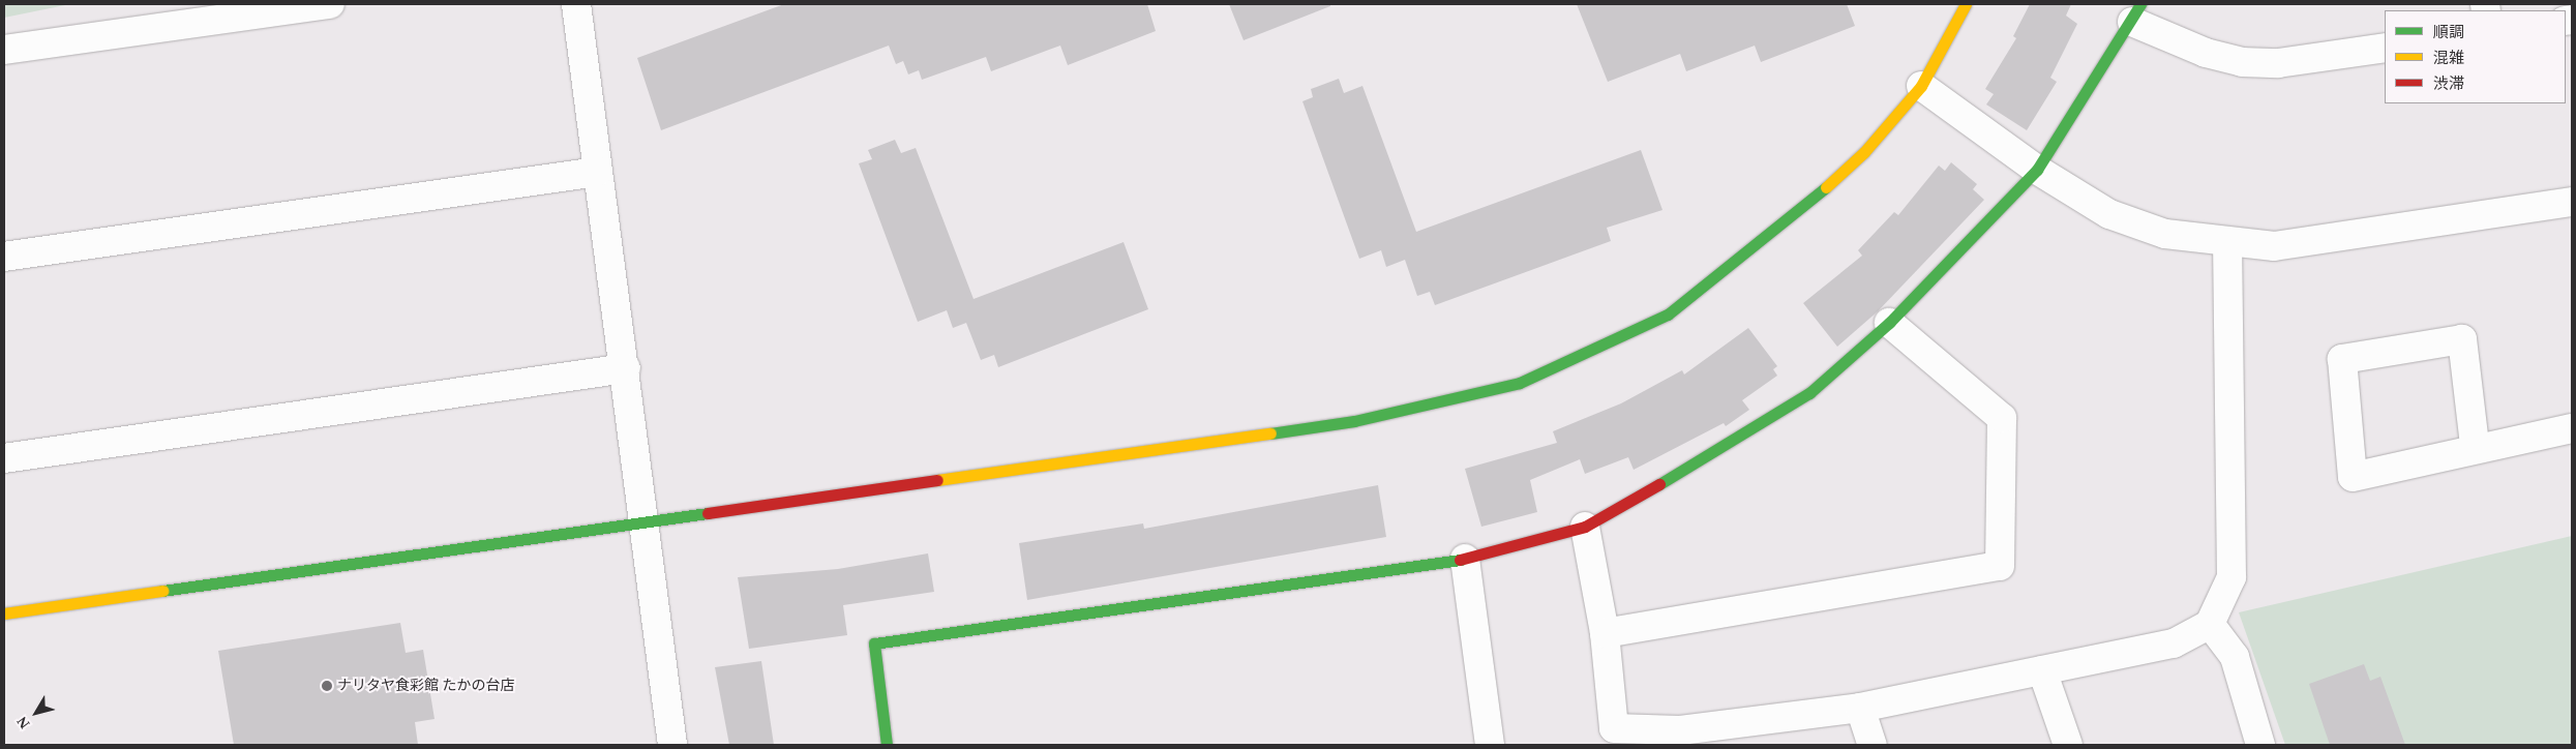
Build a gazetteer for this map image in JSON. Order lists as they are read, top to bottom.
{
  "places": ["ナリタヤ食彩館 たかの台店"],
  "legend": ["順調", "混雑", "渋滞"],
  "north": "bottom left"
}
